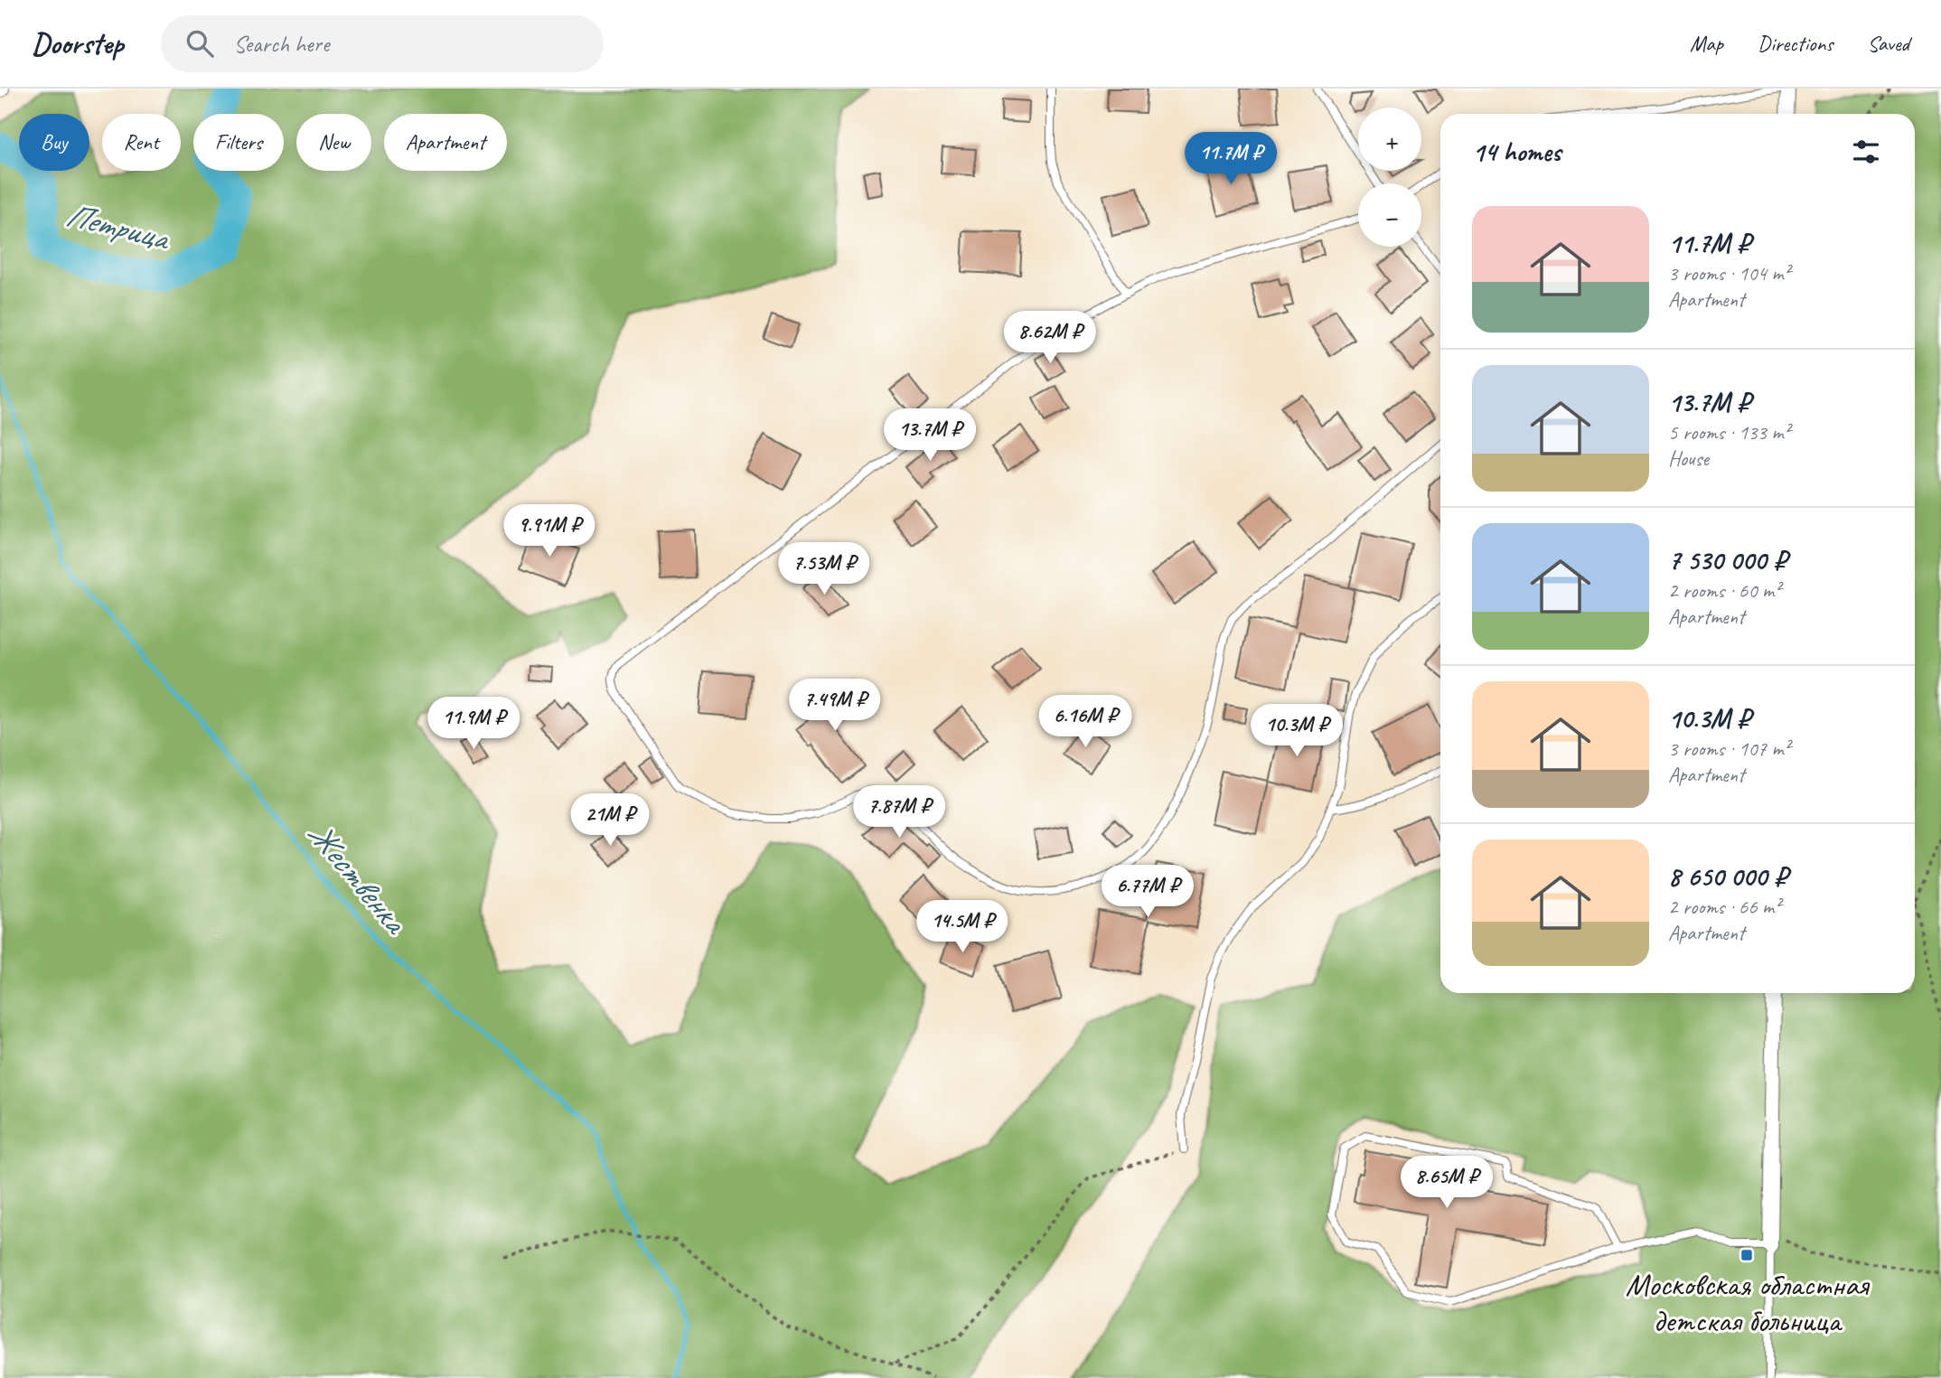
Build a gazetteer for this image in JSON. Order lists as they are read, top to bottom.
{
  "water": ["Петрица", "Жественка"],
  "places": {
    "transit": ["Московская областная детская больница"]
  },
  "page": {
    "header": "Doorstep",
    "search": "Search here",
    "nav": ["Map", "Directions", "Saved"],
    "map_buttons": ["+", "−"],
    "chip": [
      "Buy",
      "Rent",
      "Filters",
      "New",
      "Apartment"
    ],
    "heading": "14 homes",
    "price": [
      "11.7M ₽",
      "8.62M ₽",
      "13.7M ₽",
      "9.91M ₽",
      "7.53M ₽",
      "7.49M ₽",
      "6.16M ₽",
      "11.9M ₽",
      "10.3M ₽",
      "7.87M ₽",
      "21M ₽",
      "6.77M ₽",
      "14.5M ₽",
      "8.65M ₽"
    ],
    "list": [
      {
        "name": "11.7M ₽",
        "note": "3 rooms · 104 m² · Apartment"
      },
      {
        "name": "13.7M ₽",
        "note": "5 rooms · 133 m² · House"
      },
      {
        "name": "7 530 000 ₽",
        "note": "2 rooms · 60 m² · Apartment"
      },
      {
        "name": "10.3M ₽",
        "note": "3 rooms · 107 m² · Apartment"
      },
      {
        "name": "8 650 000 ₽",
        "note": "2 rooms · 66 m² · Apartment"
      }
    ]
  }
}
